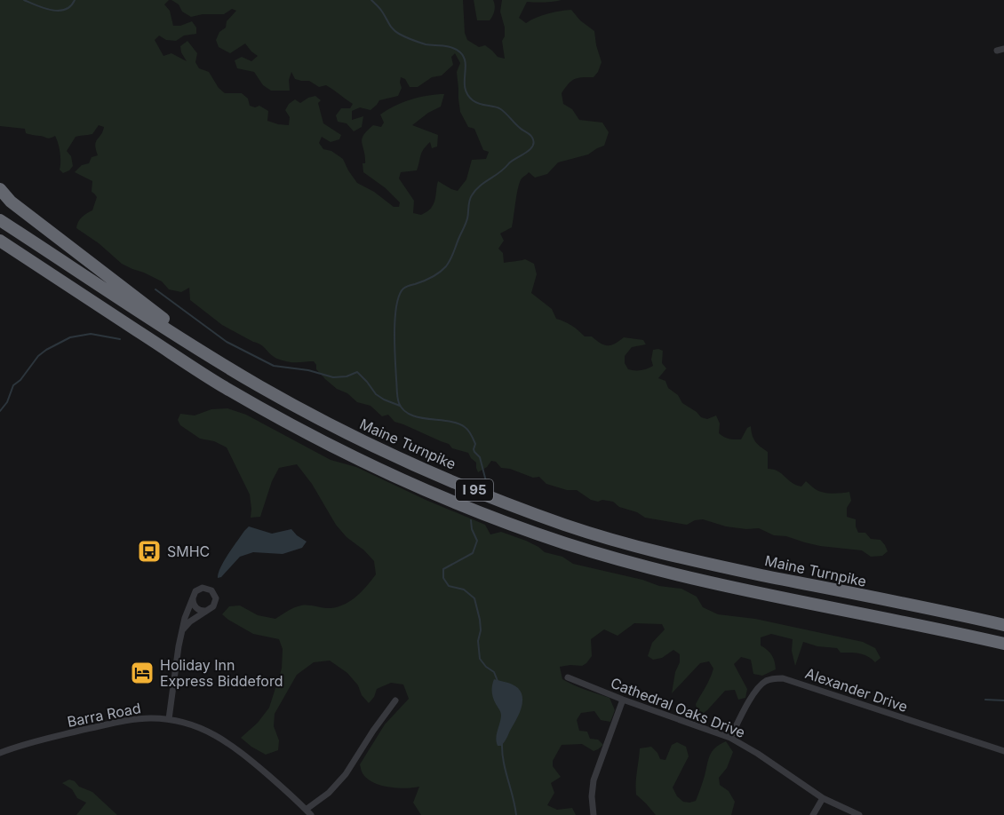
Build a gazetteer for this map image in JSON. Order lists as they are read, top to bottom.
{
  "streets": {
    "highway": ["Maine Turnpike", "I 95"],
    "street": ["Alexander Drive", "Cathedral Oaks Drive", "Barra Road"]
  },
  "crossings": [
    ["Alexander Drive", "Cathedral Oaks Drive"]
  ],
  "places": {
    "bus stop": ["SMHC"],
    "hotel": ["Holiday Inn Express Biddeford"]
  }
}
